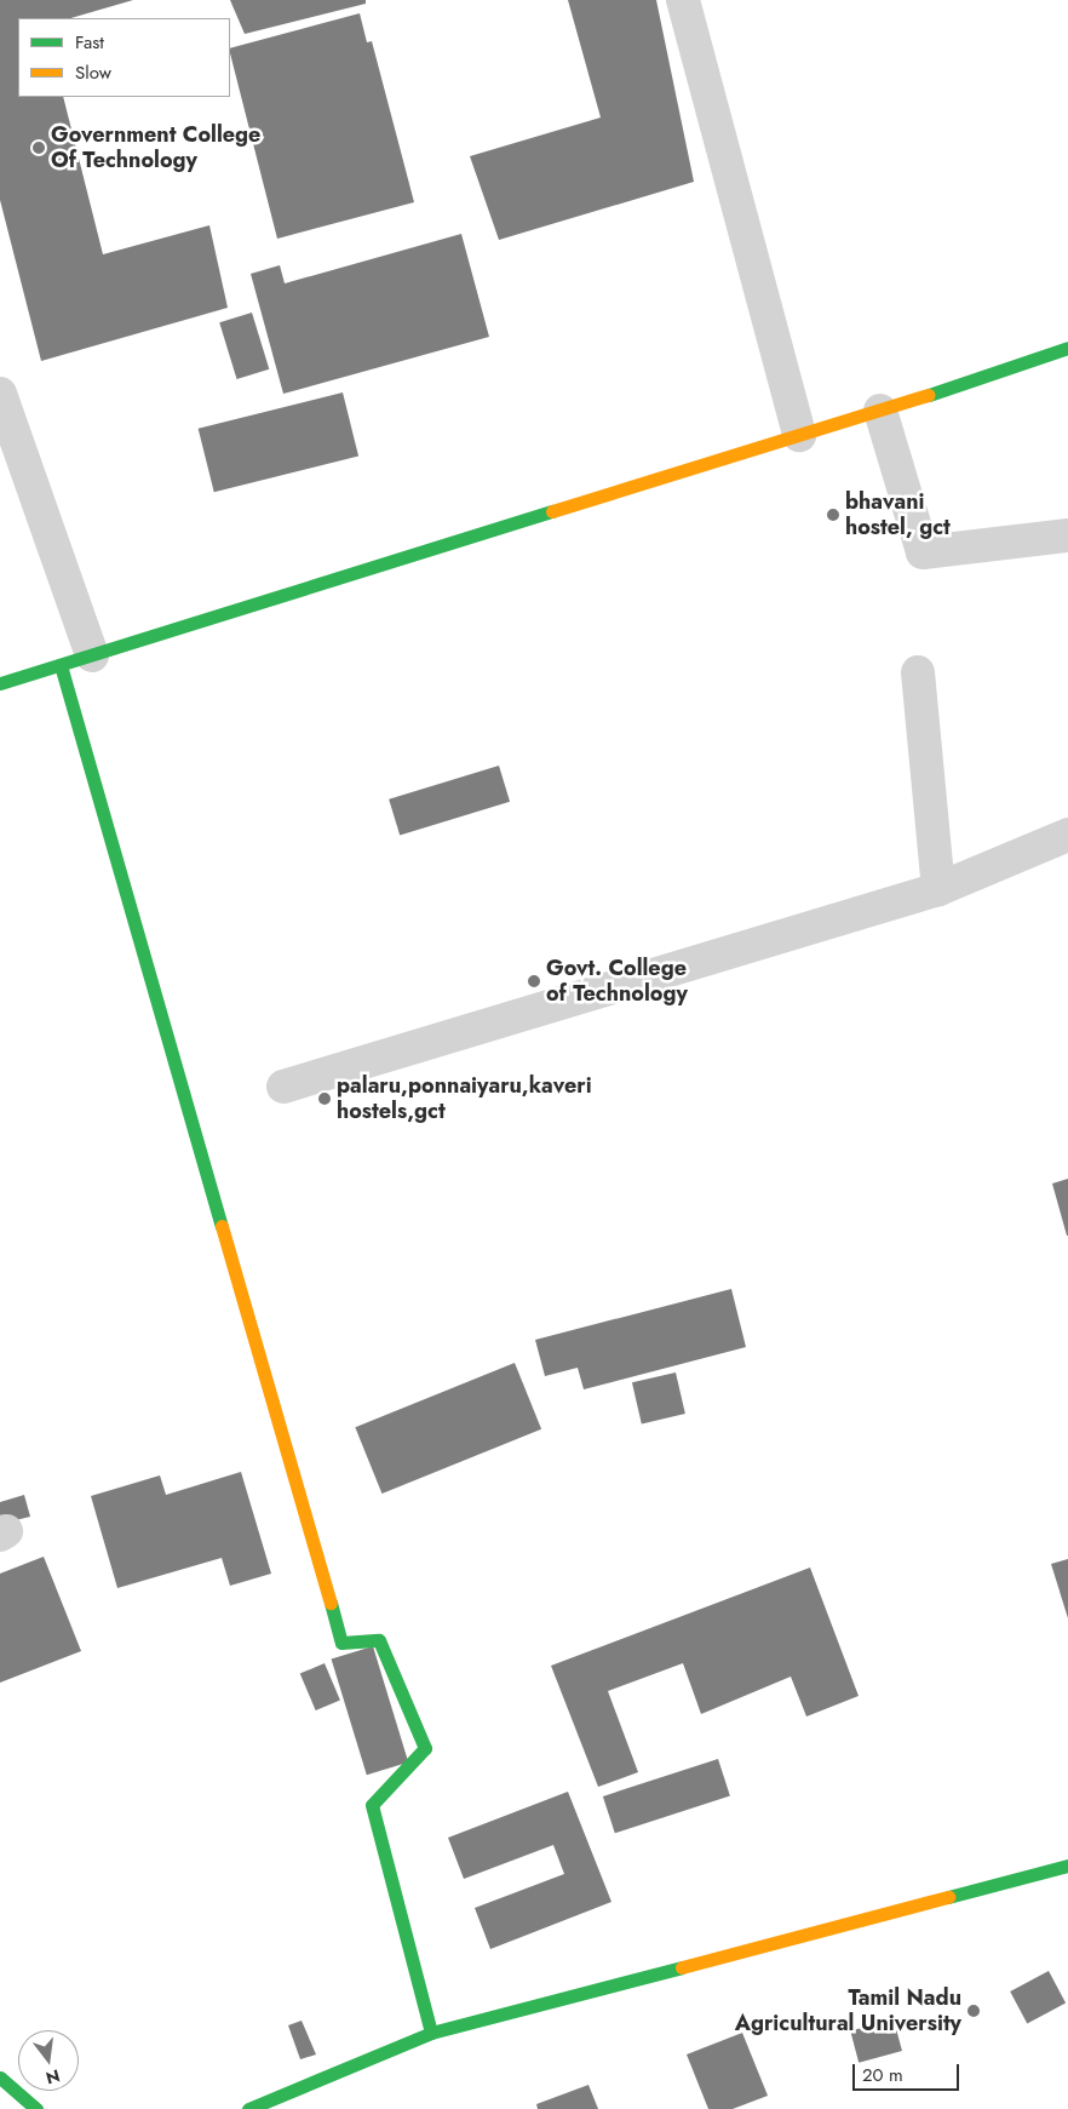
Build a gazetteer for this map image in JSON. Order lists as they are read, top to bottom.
{
  "places": [
    "Government College Of Technology",
    "bhavani hostel, gct",
    "Govt. College of Technology",
    "palaru,ponnaiyaru,kaveri hostels,gct",
    "Tamil Nadu Agricultural University"
  ],
  "legend": ["Fast", "Slow"],
  "scale_bar": "20 m",
  "north": "bottom"
}
